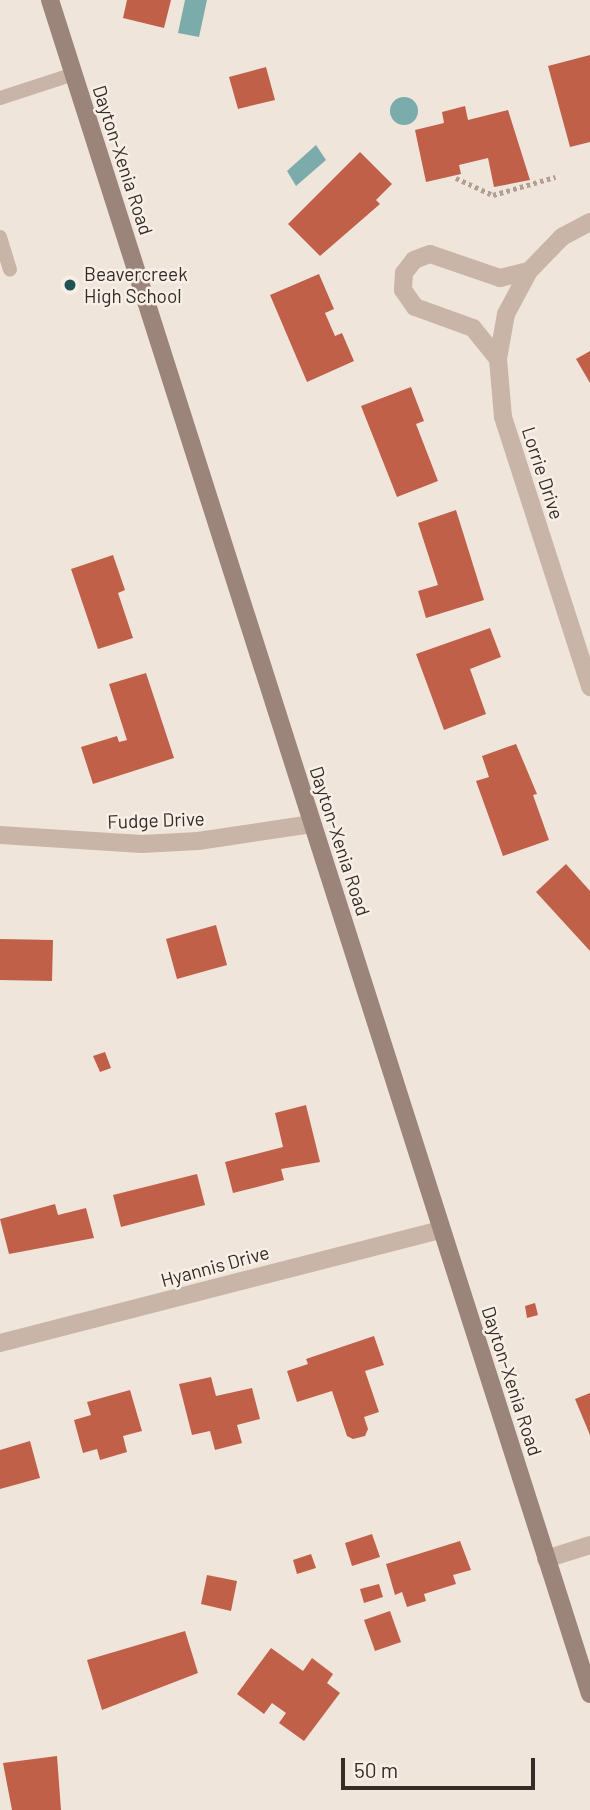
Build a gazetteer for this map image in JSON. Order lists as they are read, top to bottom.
{
  "streets": {
    "main road": ["Dayton-Xenia Road"],
    "street": ["Lorrie Drive", "Fudge Drive", "Hyannis Drive"]
  },
  "crossings": [
    ["Dayton-Xenia Road", "Fudge Drive"],
    ["Dayton-Xenia Road", "Hyannis Drive"]
  ],
  "places": ["Beavercreek High School"],
  "scale_bar": "50 m"
}
